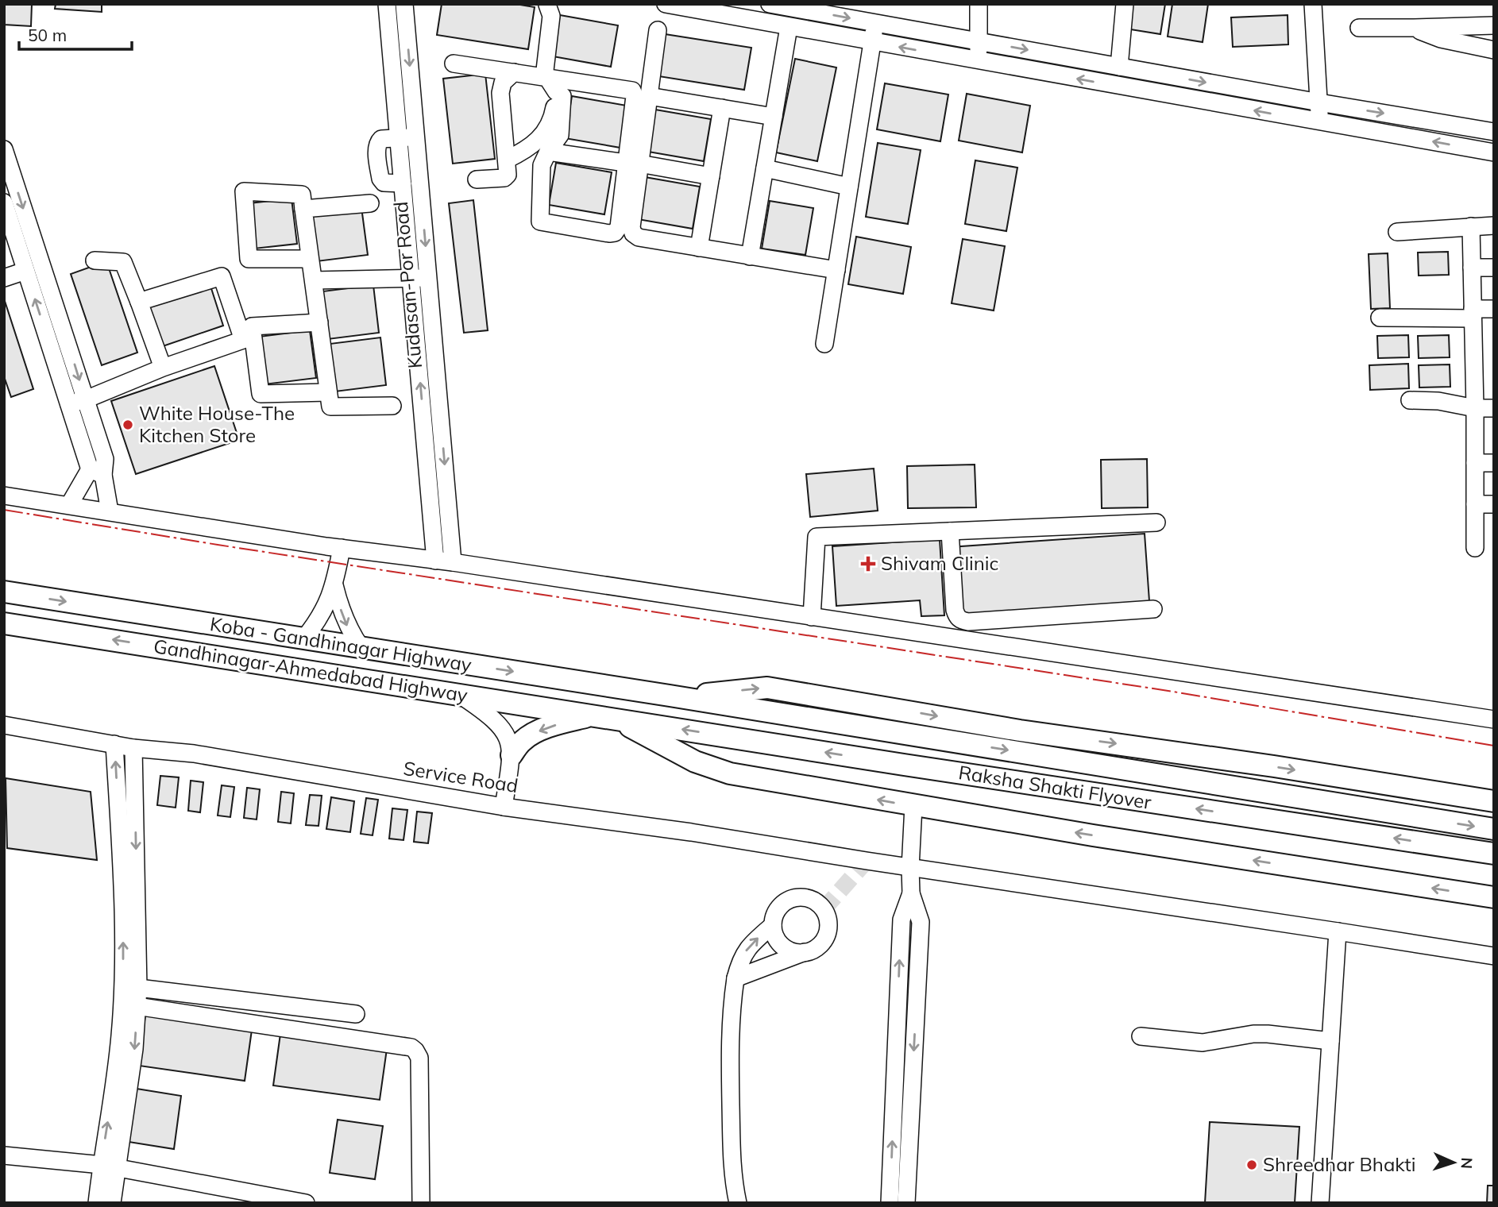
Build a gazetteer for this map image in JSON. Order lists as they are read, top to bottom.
{
  "streets": {
    "main road": ["Koba - Gandhinagar Highway", "Gandhinagar-Ahmedabad Highway", "Raksha Shakti Flyover"],
    "street": ["Kudasan-Por Road", "Service Road"]
  },
  "crossings": [
    ["Koba - Gandhinagar Highway", "Raksha Shakti Flyover"],
    ["Gandhinagar-Ahmedabad Highway", "Raksha Shakti Flyover"]
  ],
  "one_way": ["Koba - Gandhinagar Highway", "Gandhinagar-Ahmedabad Highway"],
  "places": {
    "other": ["White House-The Kitchen Store", "Shreedhar Bhakti"],
    "health": ["Shivam Clinic"]
  },
  "scale_bar": "50 m",
  "north": "right"
}
